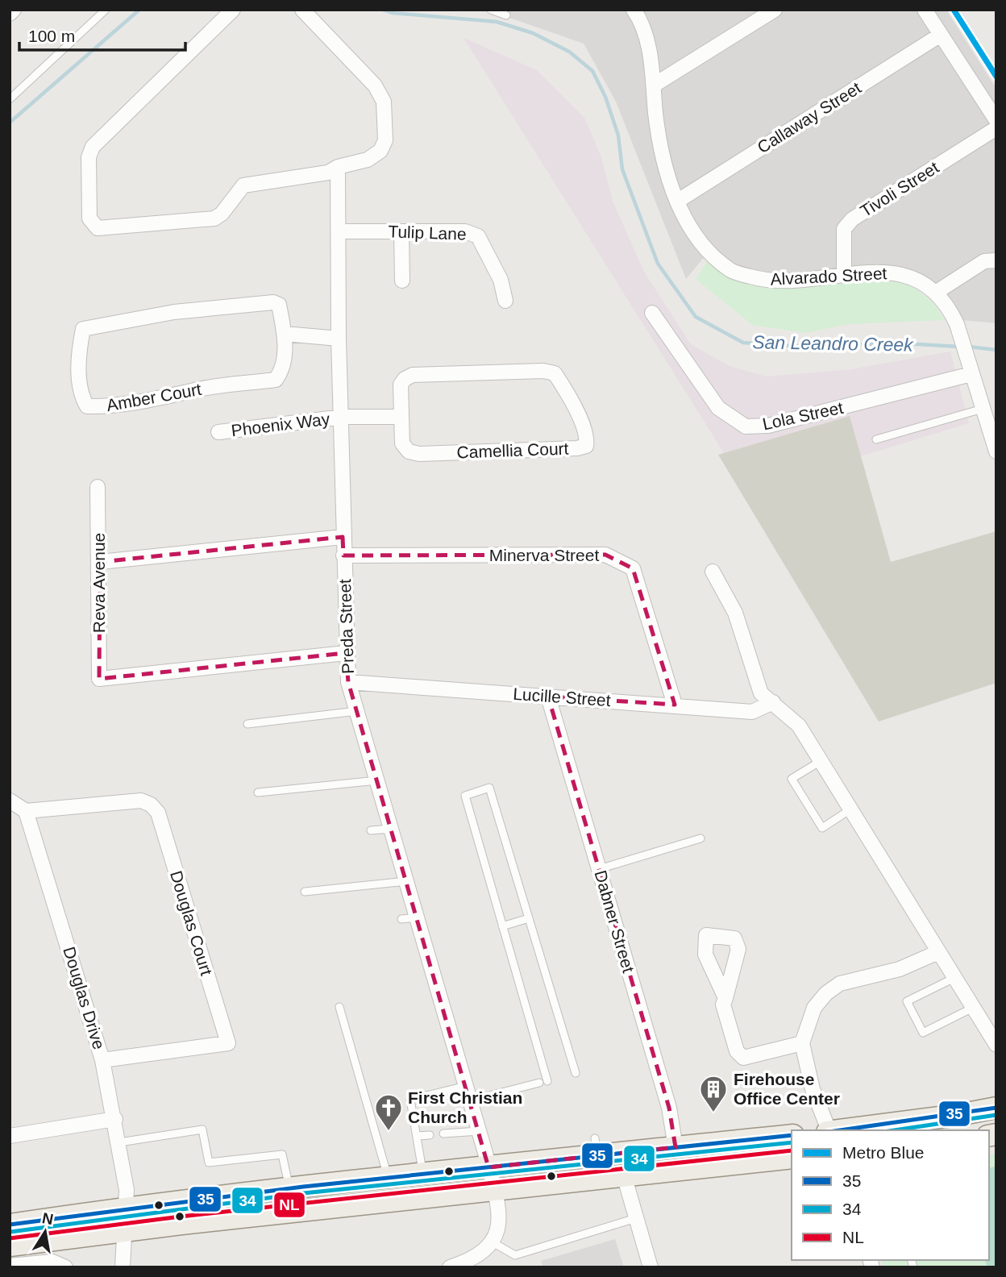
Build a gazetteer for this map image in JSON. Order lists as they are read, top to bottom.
{
  "streets": {
    "street": [
      "Callaway Street",
      "Tivoli Street",
      "Tulip Lane",
      "Alvarado Street",
      "Amber Court",
      "Lola Street",
      "Phoenix Way",
      "Camellia Court",
      "Minerva Street",
      "Reva Avenue",
      "Preda Street",
      "Lucille Street",
      "Dabner Street",
      "Douglas Court",
      "Douglas Drive"
    ]
  },
  "crossings": [
    ["Callaway Street", "Alvarado Street"],
    ["Tivoli Street", "Alvarado Street"],
    ["Tulip Lane", "Preda Street"],
    ["Alvarado Street", "Lola Street"],
    ["Phoenix Way", "Preda Street"],
    ["Minerva Street", "Preda Street"],
    ["Minerva Street", "Lucille Street"],
    ["Reva Avenue", "Preda Street"],
    ["Preda Street", "Lucille Street"],
    ["Lucille Street", "Dabner Street"],
    ["Douglas Court", "Douglas Drive"]
  ],
  "water": ["San Leandro Creek"],
  "places": {
    "building": ["Firehouse Office Center"],
    "church": ["First Christian Church"]
  },
  "lines": [
    "metro line Blue",
    "transit line 35",
    "transit line 34",
    "transit line NL"
  ],
  "legend": [
    "Metro Blue",
    "35",
    "34",
    "NL"
  ],
  "scale_bar": "100 m",
  "north": "top"
}
